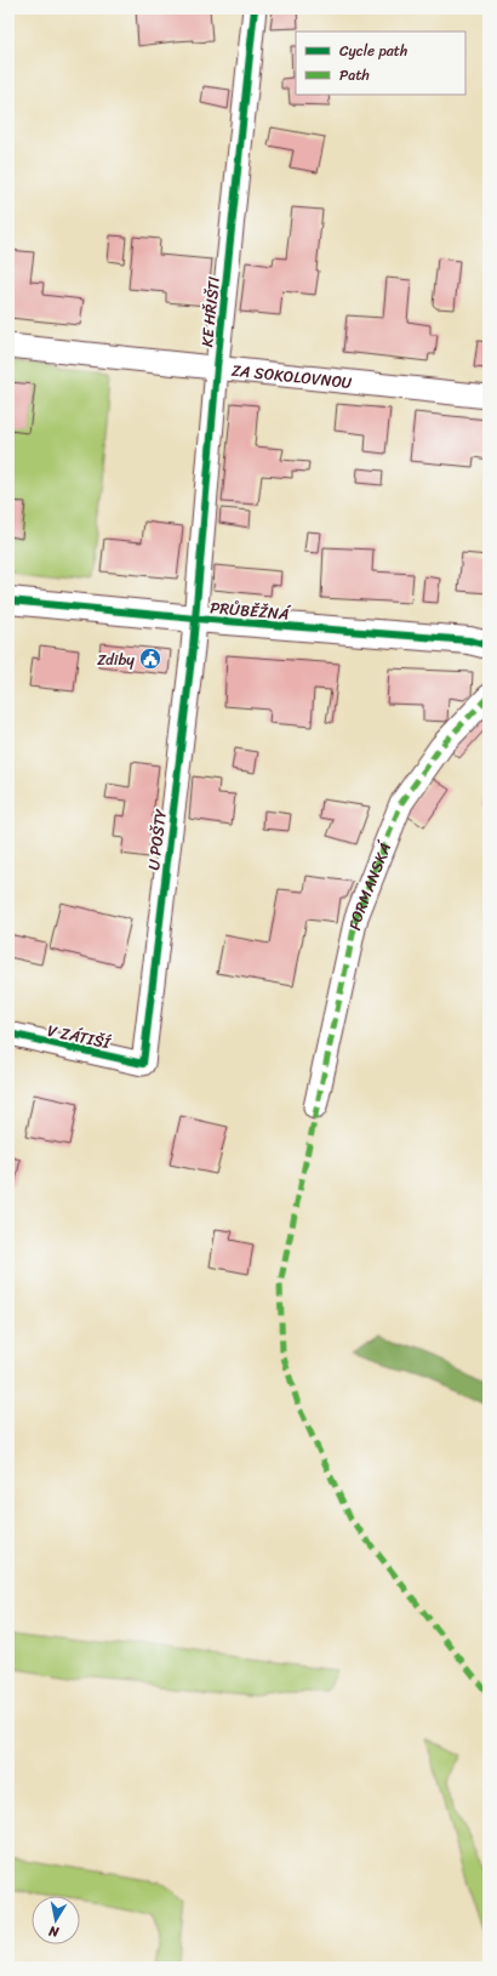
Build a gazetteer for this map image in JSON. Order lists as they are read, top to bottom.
{
  "streets": {
    "street": [
      "KE HŘIŠTI",
      "ZA SOKOLOVNOU",
      "PRŮBĚŽNÁ",
      "U POŠTY",
      "FORMANSKÁ",
      "V ZÁTIŠÍ"
    ]
  },
  "crossings": [
    ["KE HŘIŠTI", "ZA SOKOLOVNOU"],
    ["KE HŘIŠTI", "PRŮBĚŽNÁ"],
    ["KE HŘIŠTI", "U POŠTY"],
    ["PRŮBĚŽNÁ", "U POŠTY"],
    ["U POŠTY", "V ZÁTIŠÍ"]
  ],
  "places": {
    "public building": ["Zdiby"]
  },
  "legend": ["Cycle path", "Path"],
  "north": "bottom"
}
